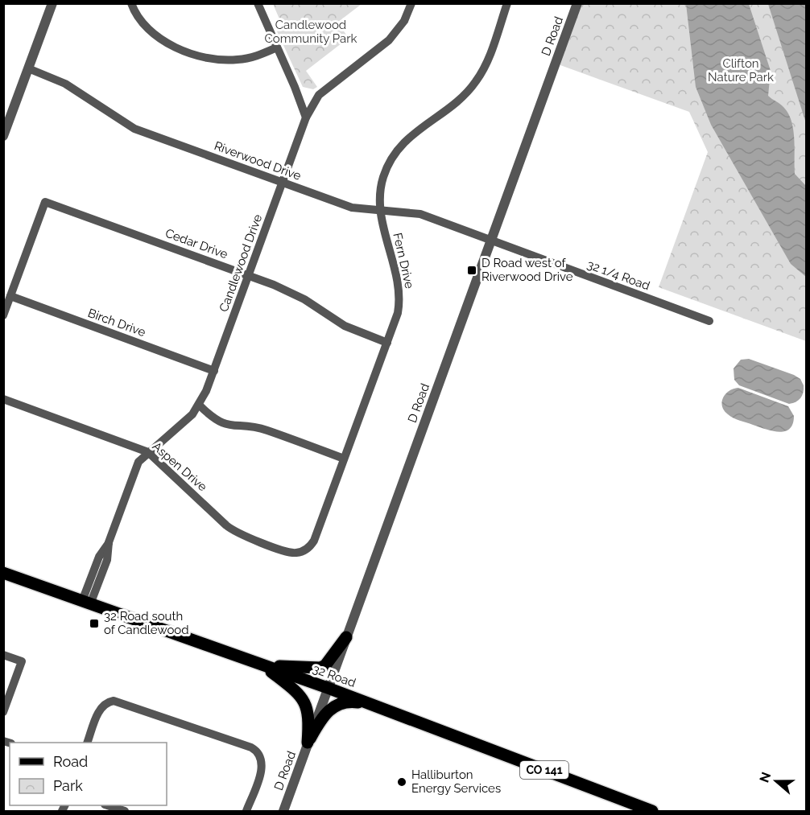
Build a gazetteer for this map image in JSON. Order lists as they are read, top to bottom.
{
  "streets": {
    "main road": ["32 Road", "CO 141"],
    "street": [
      "D Road",
      "Riverwood Drive",
      "Cedar Drive",
      "Fern Drive",
      "Candlewood Drive",
      "32 1/4 Road",
      "Birch Drive",
      "Aspen Drive"
    ]
  },
  "crossings": [
    ["D Road", "Riverwood Drive"],
    ["D Road", "32 1/4 Road"],
    ["D Road", "32 Road"],
    ["Riverwood Drive", "Fern Drive"],
    ["Riverwood Drive", "Candlewood Drive"],
    ["Riverwood Drive", "32 1/4 Road"],
    ["Cedar Drive", "Fern Drive"],
    ["Cedar Drive", "Candlewood Drive"],
    ["Cedar Drive", "Birch Drive"],
    ["Fern Drive", "Aspen Drive"],
    ["Candlewood Drive", "Birch Drive"],
    ["Candlewood Drive", "Aspen Drive"],
    ["Candlewood Drive", "32 Road"]
  ],
  "parks": ["Candlewood Community Park", "Clifton Nature Park"],
  "places": {
    "transit": ["D Road west of Riverwood Drive", "32 Road south of Candlewood"],
    "other": ["Halliburton Energy Services"]
  },
  "legend": ["Road", "Park"],
  "north": "left"
}
